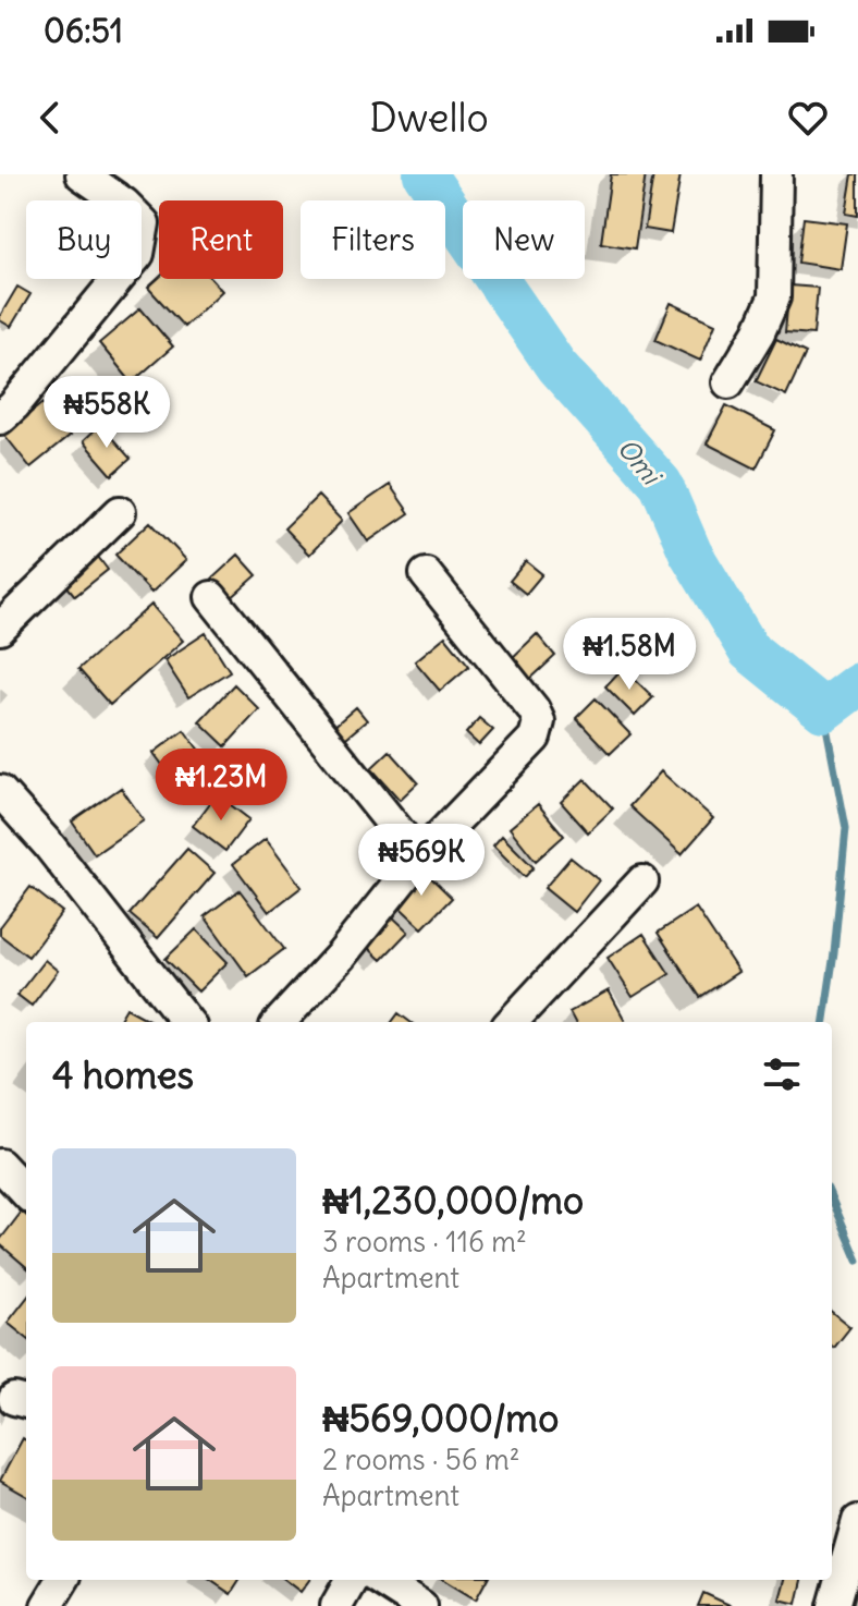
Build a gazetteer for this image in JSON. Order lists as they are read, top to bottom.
{
  "water": ["Omi"],
  "page": {
    "status": "06:51",
    "header": "Dwello",
    "chip": [
      "Buy",
      "Rent",
      "Filters",
      "New"
    ],
    "price": [
      "₦558K",
      "₦1.58M",
      "₦1.23M",
      "₦569K"
    ],
    "heading": "4 homes",
    "list": [
      {
        "name": "₦1,230,000/mo",
        "note": "3 rooms · 116 m² · Apartment"
      },
      {
        "name": "₦569,000/mo",
        "note": "2 rooms · 56 m² · Apartment"
      }
    ]
  }
}
